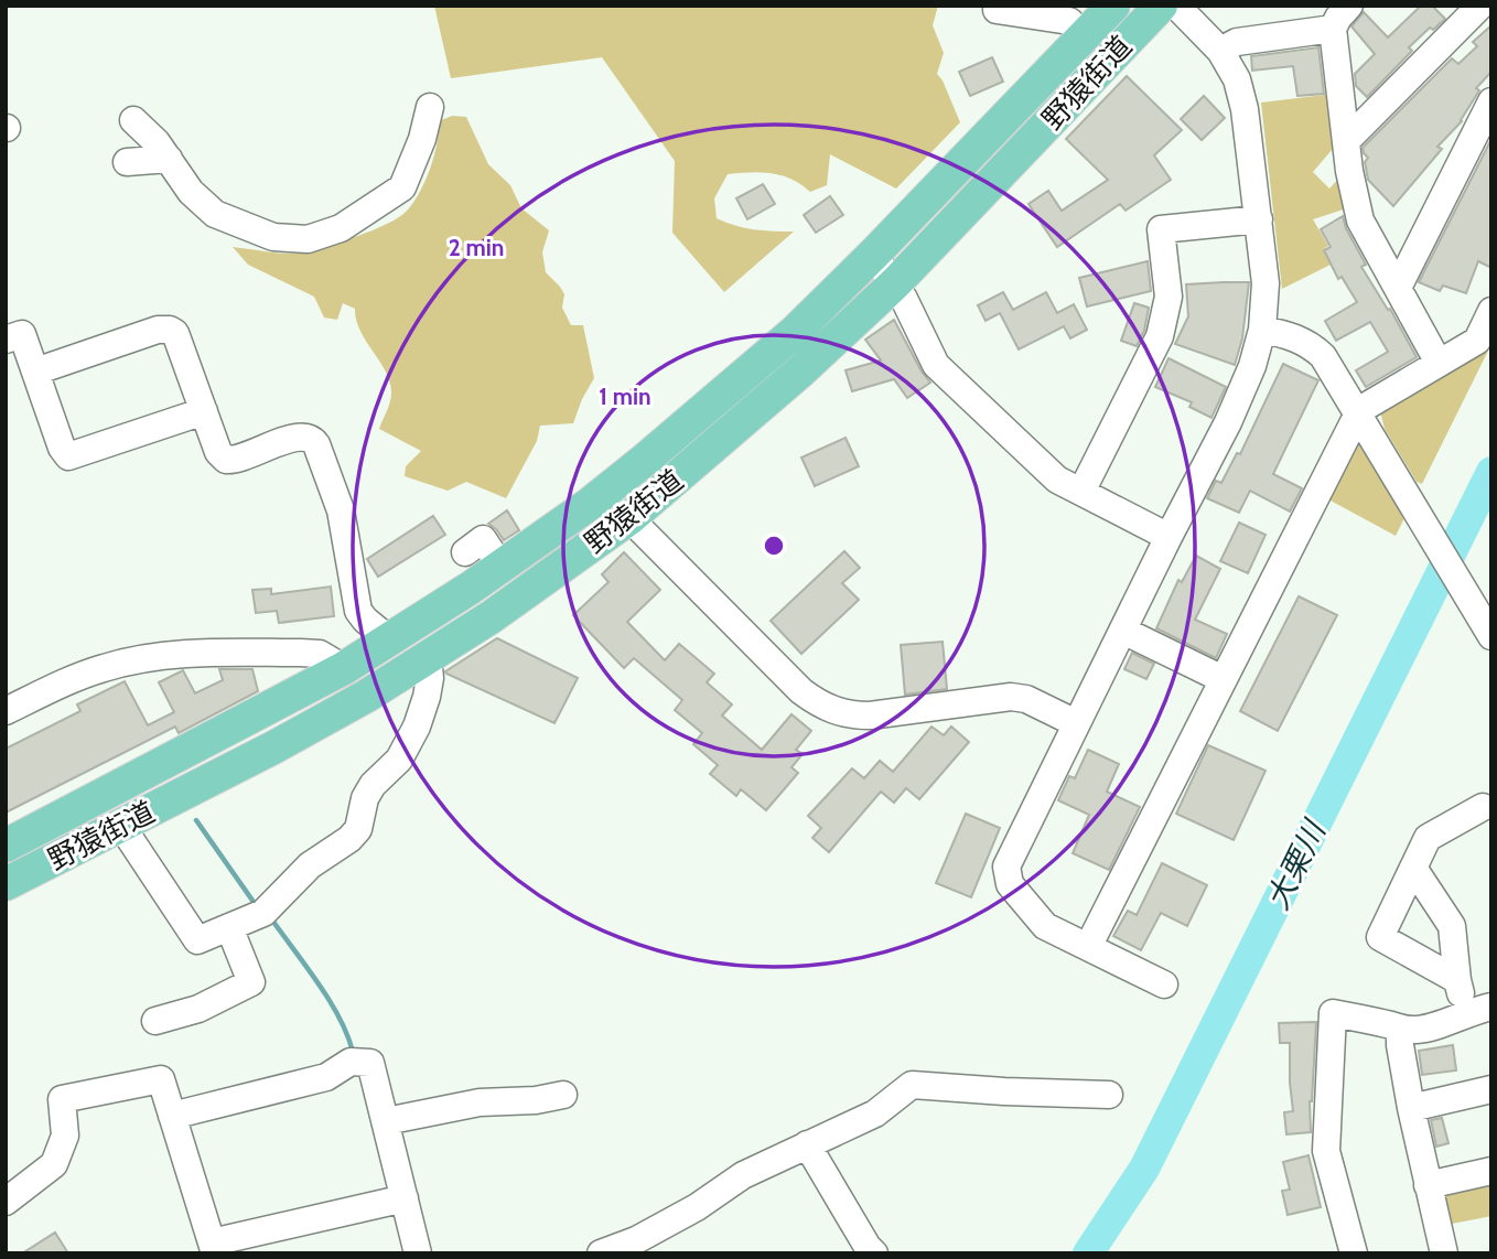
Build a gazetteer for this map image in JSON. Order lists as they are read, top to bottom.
{
  "streets": {
    "main road": ["野猿街道"]
  },
  "water": ["大栗川"],
  "rings": ["2 min", "1 min"]
}
